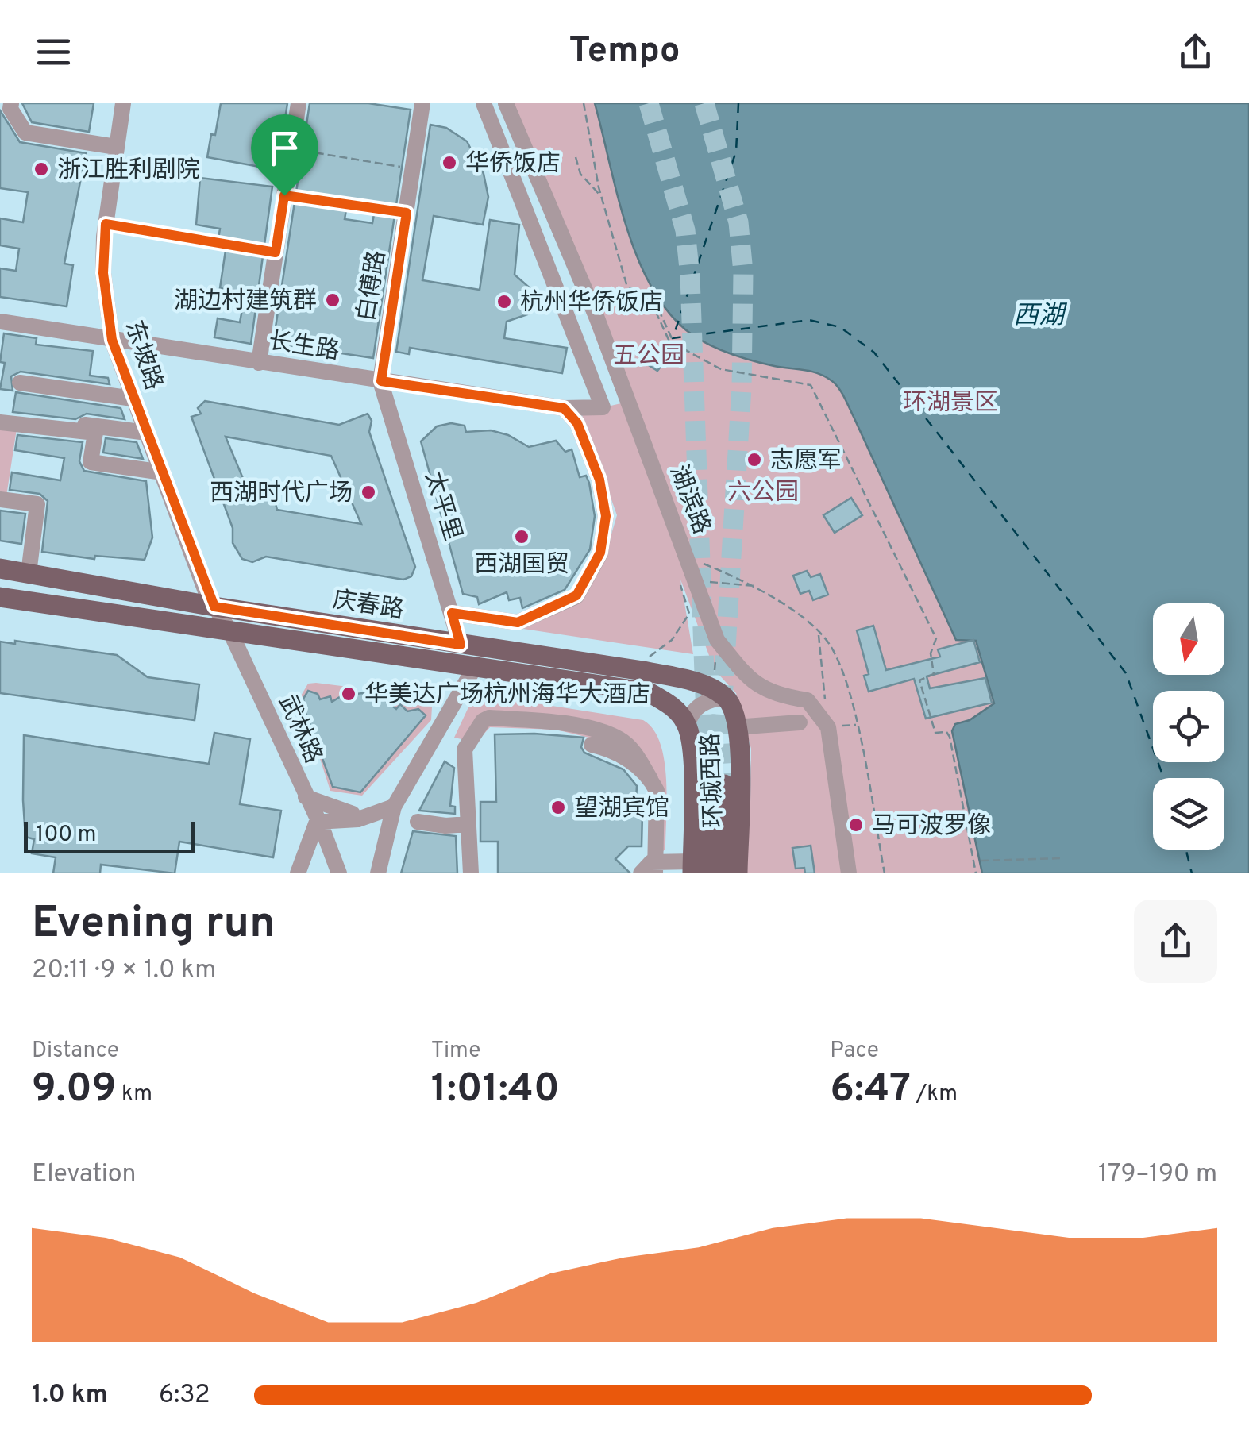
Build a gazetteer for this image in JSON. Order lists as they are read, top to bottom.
{
  "streets": {
    "main road": ["庆春路", "环城西路"],
    "street": [
      "白傅路",
      "长生路",
      "东坡路",
      "湖滨路",
      "太平里",
      "武林路"
    ]
  },
  "crossings": [
    ["白傅路", "长生路"],
    ["白傅路", "太平里"],
    ["长生路", "东坡路"],
    ["长生路", "太平里"],
    ["东坡路", "庆春路"],
    ["东坡路", "武林路"],
    ["太平里", "庆春路"],
    ["庆春路", "武林路"],
    ["庆春路", "环城西路"]
  ],
  "water": ["西湖"],
  "parks": ["五公园", "环湖景区", "六公园"],
  "places": [
    "华侨饭店",
    "浙江胜利剧院",
    "湖边村建筑群",
    "杭州华侨饭店",
    "志愿军",
    "西湖时代广场",
    "西湖国贸",
    "华美达广场杭州海华大酒店",
    "望湖宾馆",
    "马可波罗像"
  ],
  "scale_bar": "100 m",
  "north": "bottom",
  "page": {
    "header": "Tempo",
    "scale": "100 m",
    "heading": ["Evening run", "20:11 · 9 × 1.0 km"],
    "stats": [
      ["Distance", "9.09 km"],
      ["Time", "1:01:40"],
      ["Pace", "6:47 /km"]
    ],
    "chart": ["Elevation", "179–190 m"],
    "list": [
      {
        "name": "1.0 km",
        "note": "6:32"
      }
    ]
  }
}
